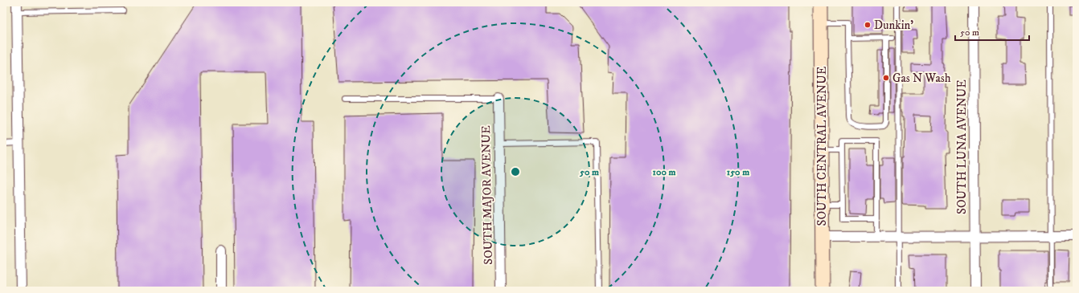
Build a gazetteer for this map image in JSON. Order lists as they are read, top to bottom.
{
  "streets": {
    "main road": ["SOUTH CENTRAL AVENUE"],
    "street": ["SOUTH LUNA AVENUE", "SOUTH MAJOR AVENUE"]
  },
  "places": ["Dunkin'", "Gas N Wash"],
  "scale_bar": "50 m",
  "rings": ["50 m", "100 m", "150 m"]
}
